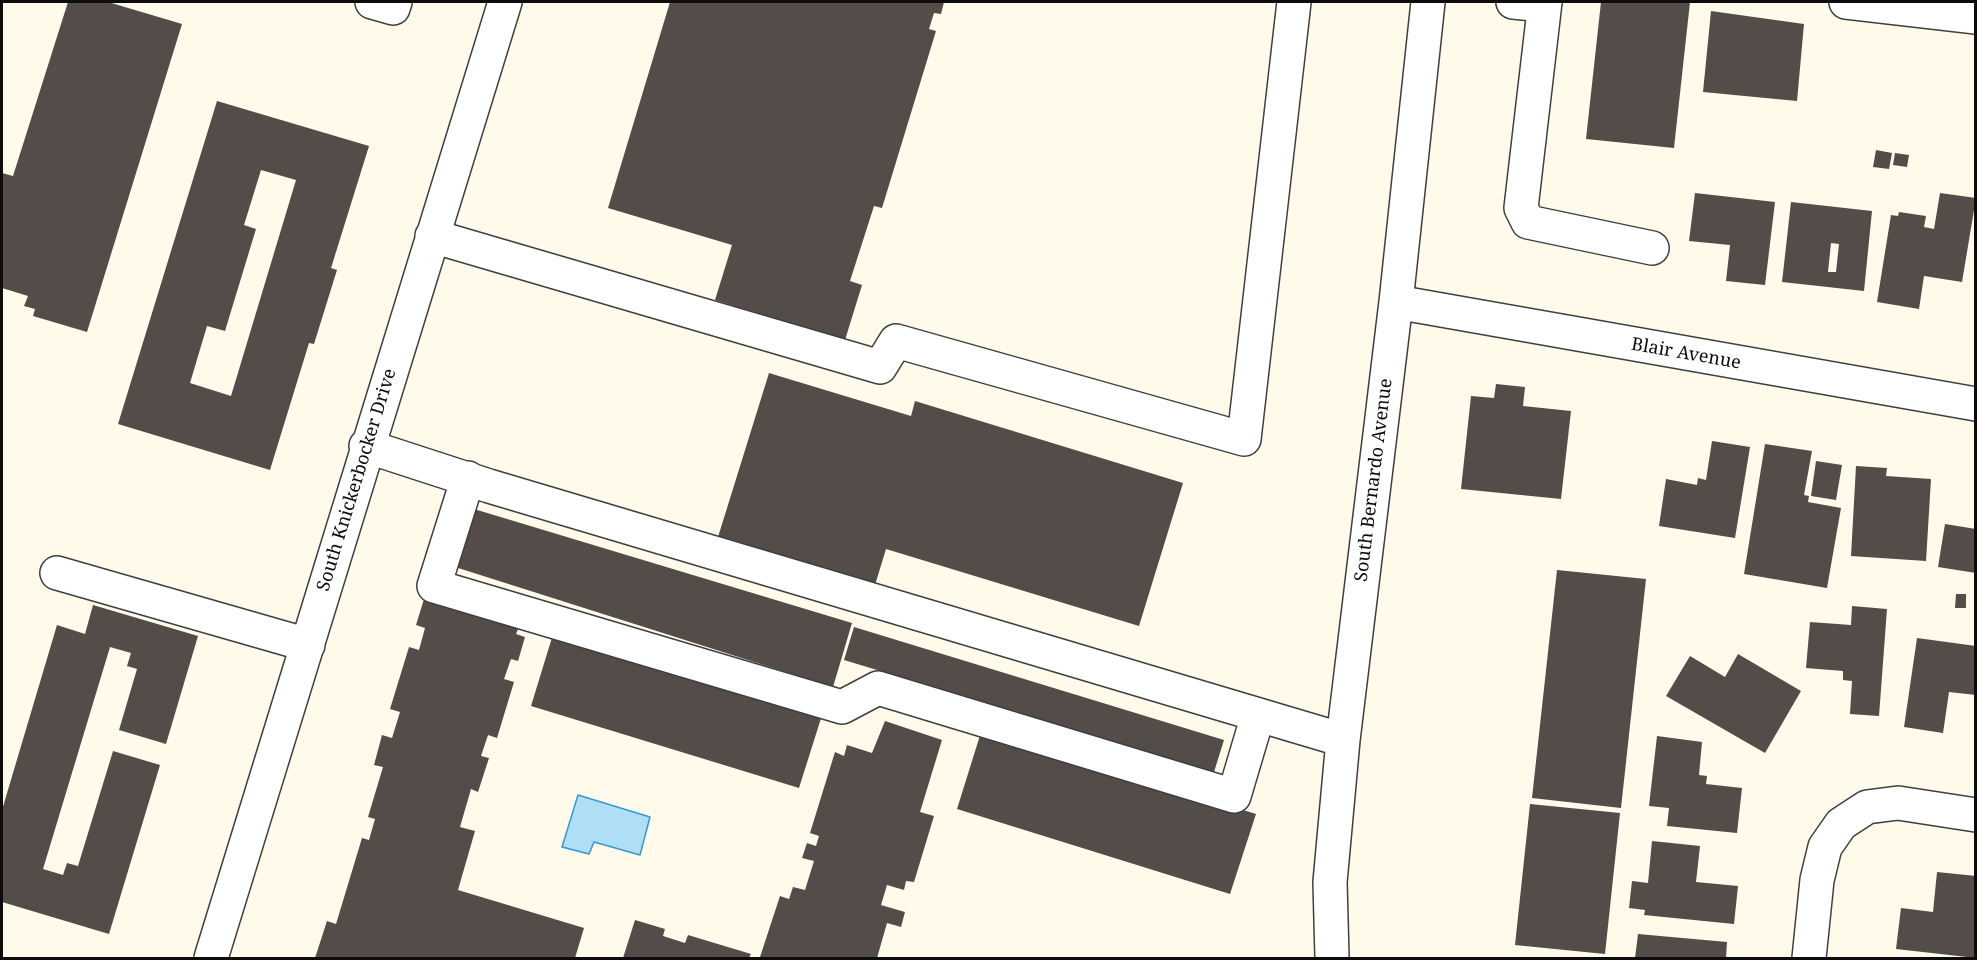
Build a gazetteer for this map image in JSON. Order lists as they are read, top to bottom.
{
  "streets": {
    "street": ["Blair Avenue", "South Knickerbocker Drive", "South Bernardo Avenue"]
  },
  "crossings": [
    ["Blair Avenue", "South Bernardo Avenue"]
  ]
}
